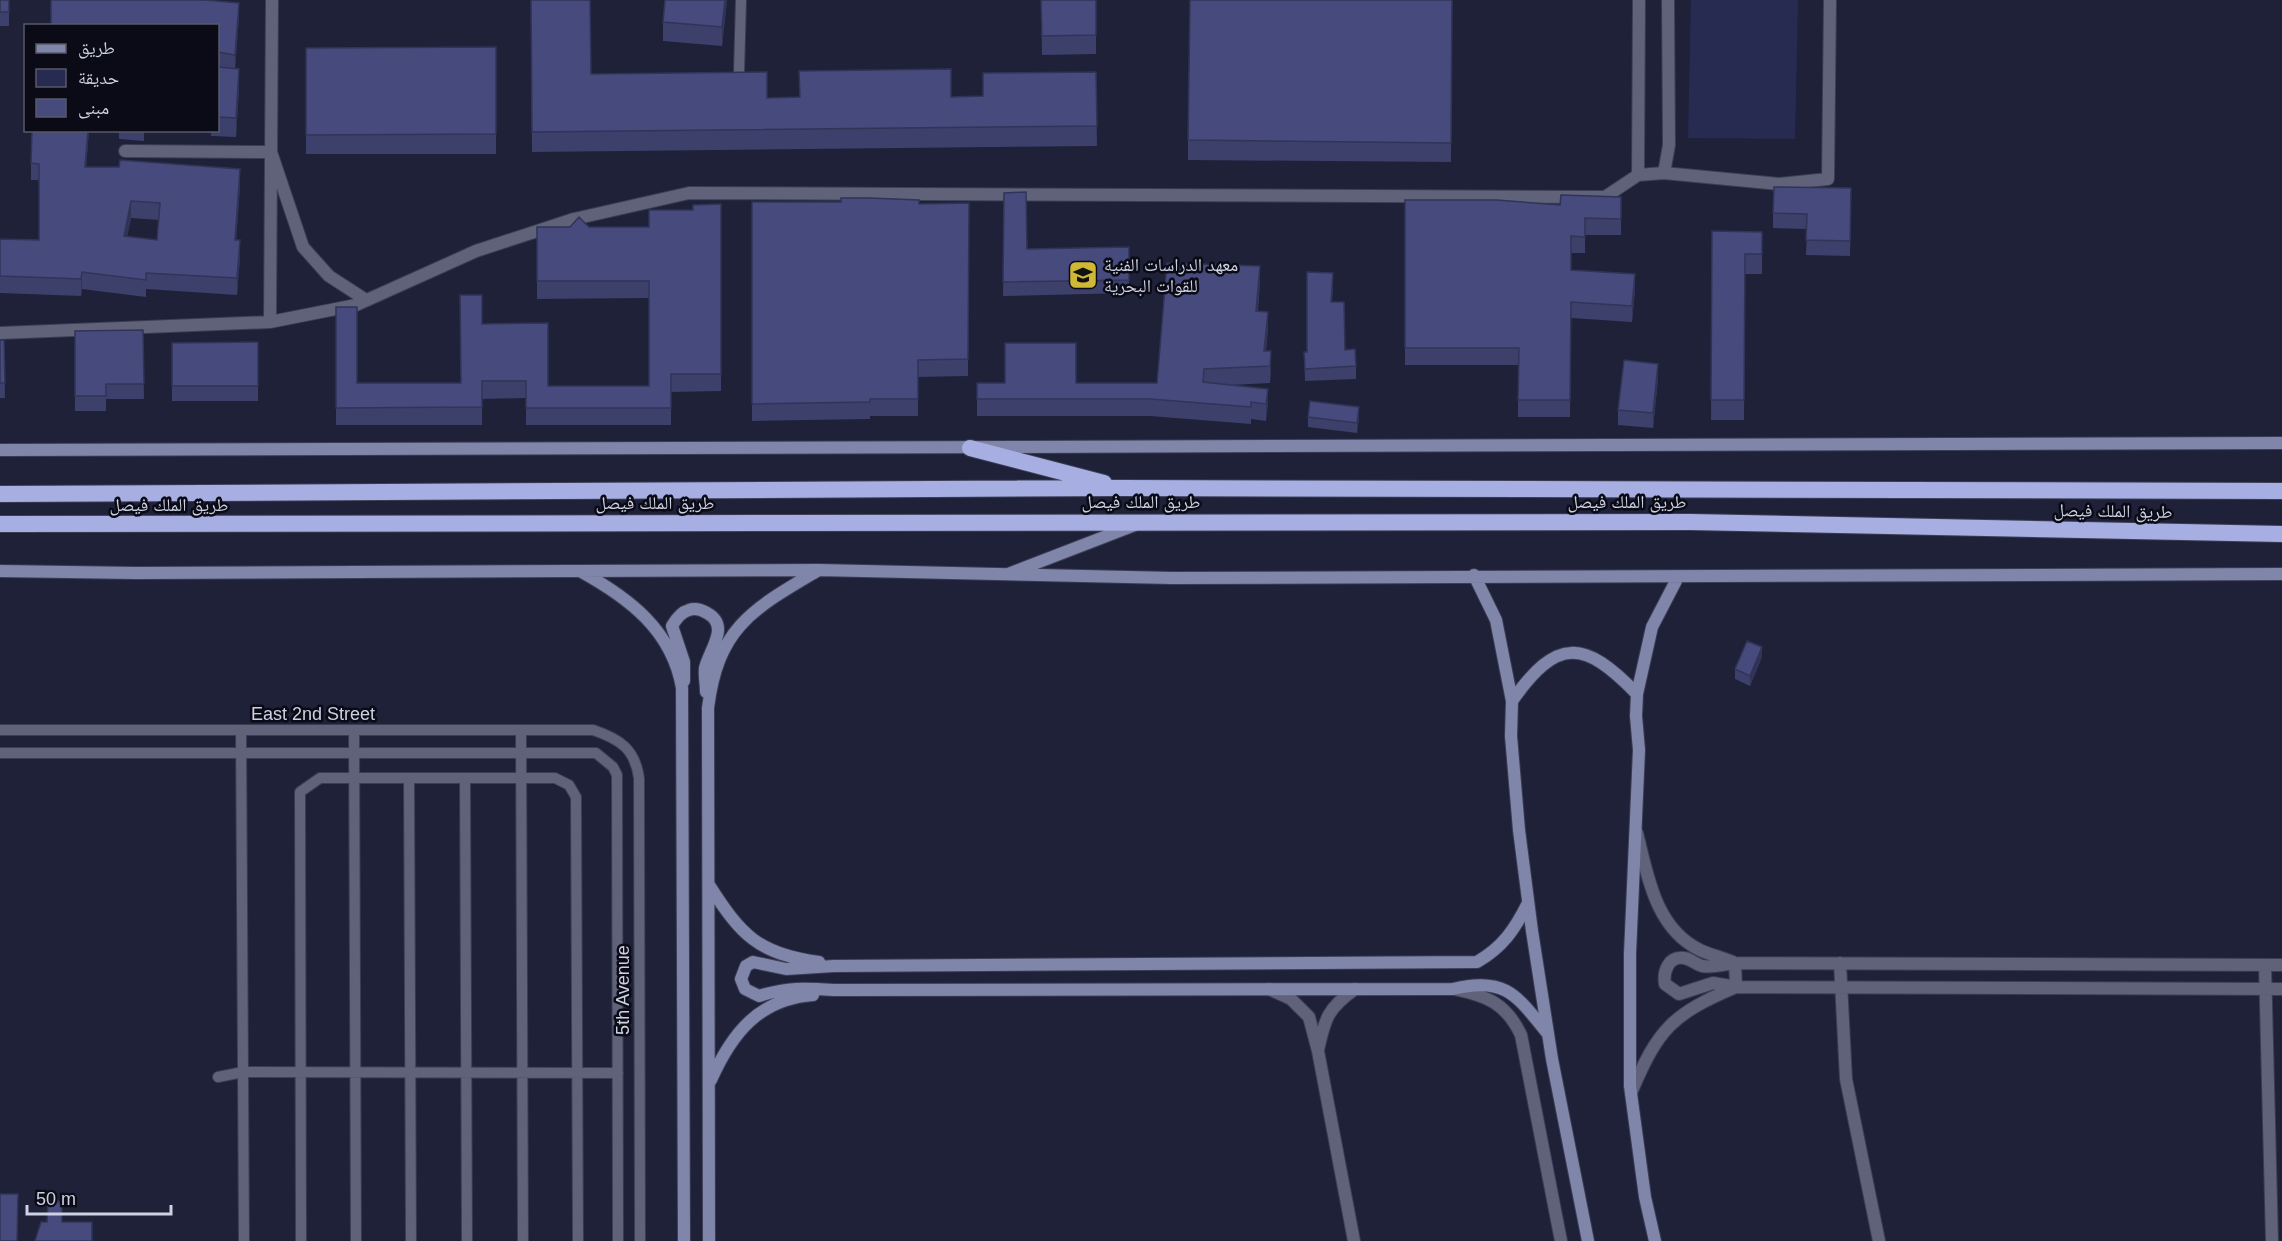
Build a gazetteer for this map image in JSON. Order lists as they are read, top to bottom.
{
  "streets": {
    "highway": ["طريق الملك فيصل"],
    "lane": ["East 2nd Street", "5th Avenue"]
  },
  "crossings": [
    ["East 2nd Street", "5th Avenue"]
  ],
  "places": {
    "school or university": ["معهد الدراسات الفنية للقوات البحرية"]
  },
  "legend": ["طريق", "حديقة", "مبنى"],
  "scale_bar": "50 m"
}
